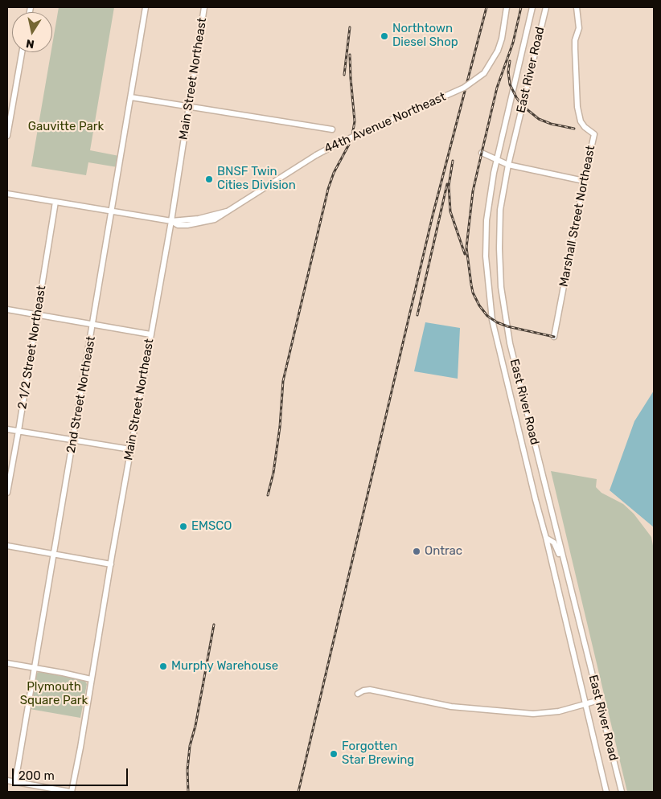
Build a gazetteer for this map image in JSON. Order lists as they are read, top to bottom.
{
  "streets": {
    "street": [
      "East River Road",
      "Main Street Northeast",
      "44th Avenue Northeast",
      "Marshall Street Northeast",
      "2 1/2 Street Northeast",
      "2nd Street Northeast"
    ]
  },
  "crossings": [
    ["Main Street Northeast", "44th Avenue Northeast"],
    ["44th Avenue Northeast", "2 1/2 Street Northeast"],
    ["44th Avenue Northeast", "2nd Street Northeast"]
  ],
  "parks": ["Gauvitte Park", "Plymouth Square Park"],
  "places": [
    "Northtown Diesel Shop",
    "BNSF Twin Cities Division",
    "EMSCO",
    "Ontrac",
    "Murphy Warehouse",
    "Forgotten Star Brewing"
  ],
  "scale_bar": "200 m",
  "north": "bottom"
}
